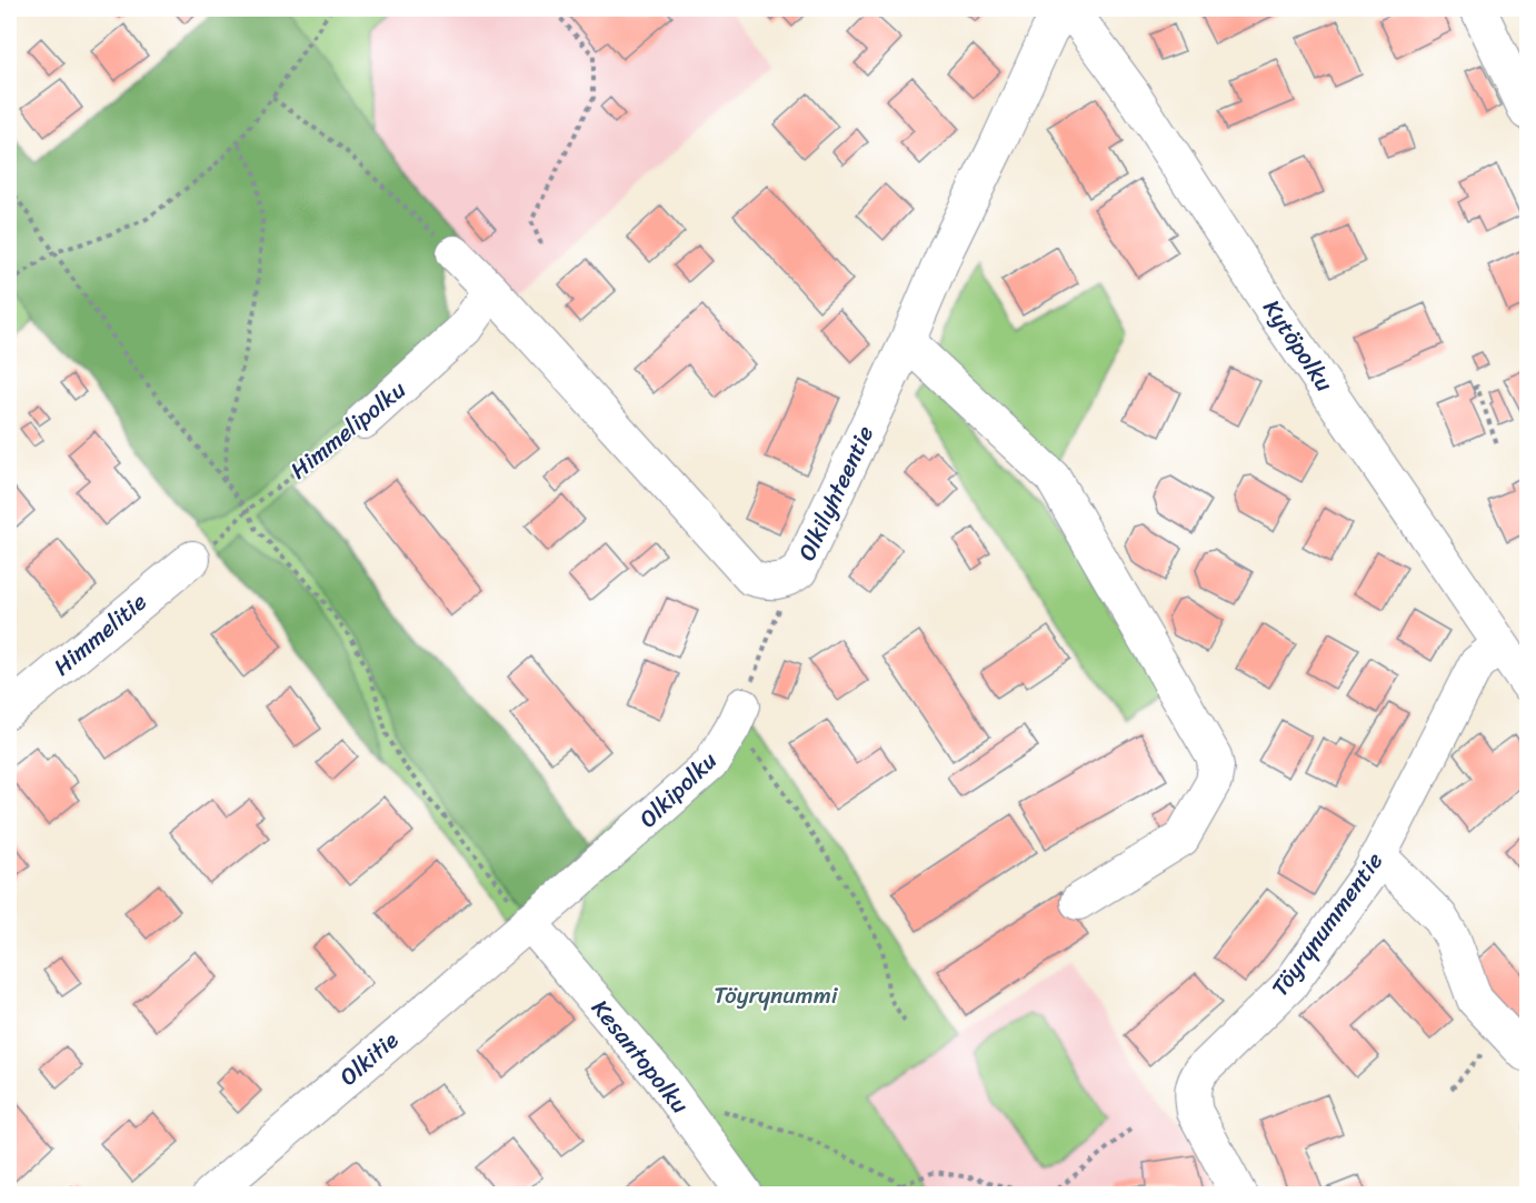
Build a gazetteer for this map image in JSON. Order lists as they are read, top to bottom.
{
  "streets": {
    "street": [
      "Kytöpolku",
      "Himmelipolku",
      "Olkilyhteentie",
      "Himmelitie",
      "Olkipolku",
      "Töyrynummentie",
      "Kesantopolku",
      "Olkitie"
    ]
  },
  "crossings": [
    ["Kytöpolku", "Olkilyhteentie"],
    ["Kytöpolku", "Töyrynummentie"],
    ["Himmelipolku", "Olkilyhteentie"],
    ["Himmelipolku", "Himmelitie"],
    ["Olkipolku", "Kesantopolku"],
    ["Olkipolku", "Olkitie"],
    ["Kesantopolku", "Olkitie"]
  ],
  "parks": ["Töyrynummi"]
}
